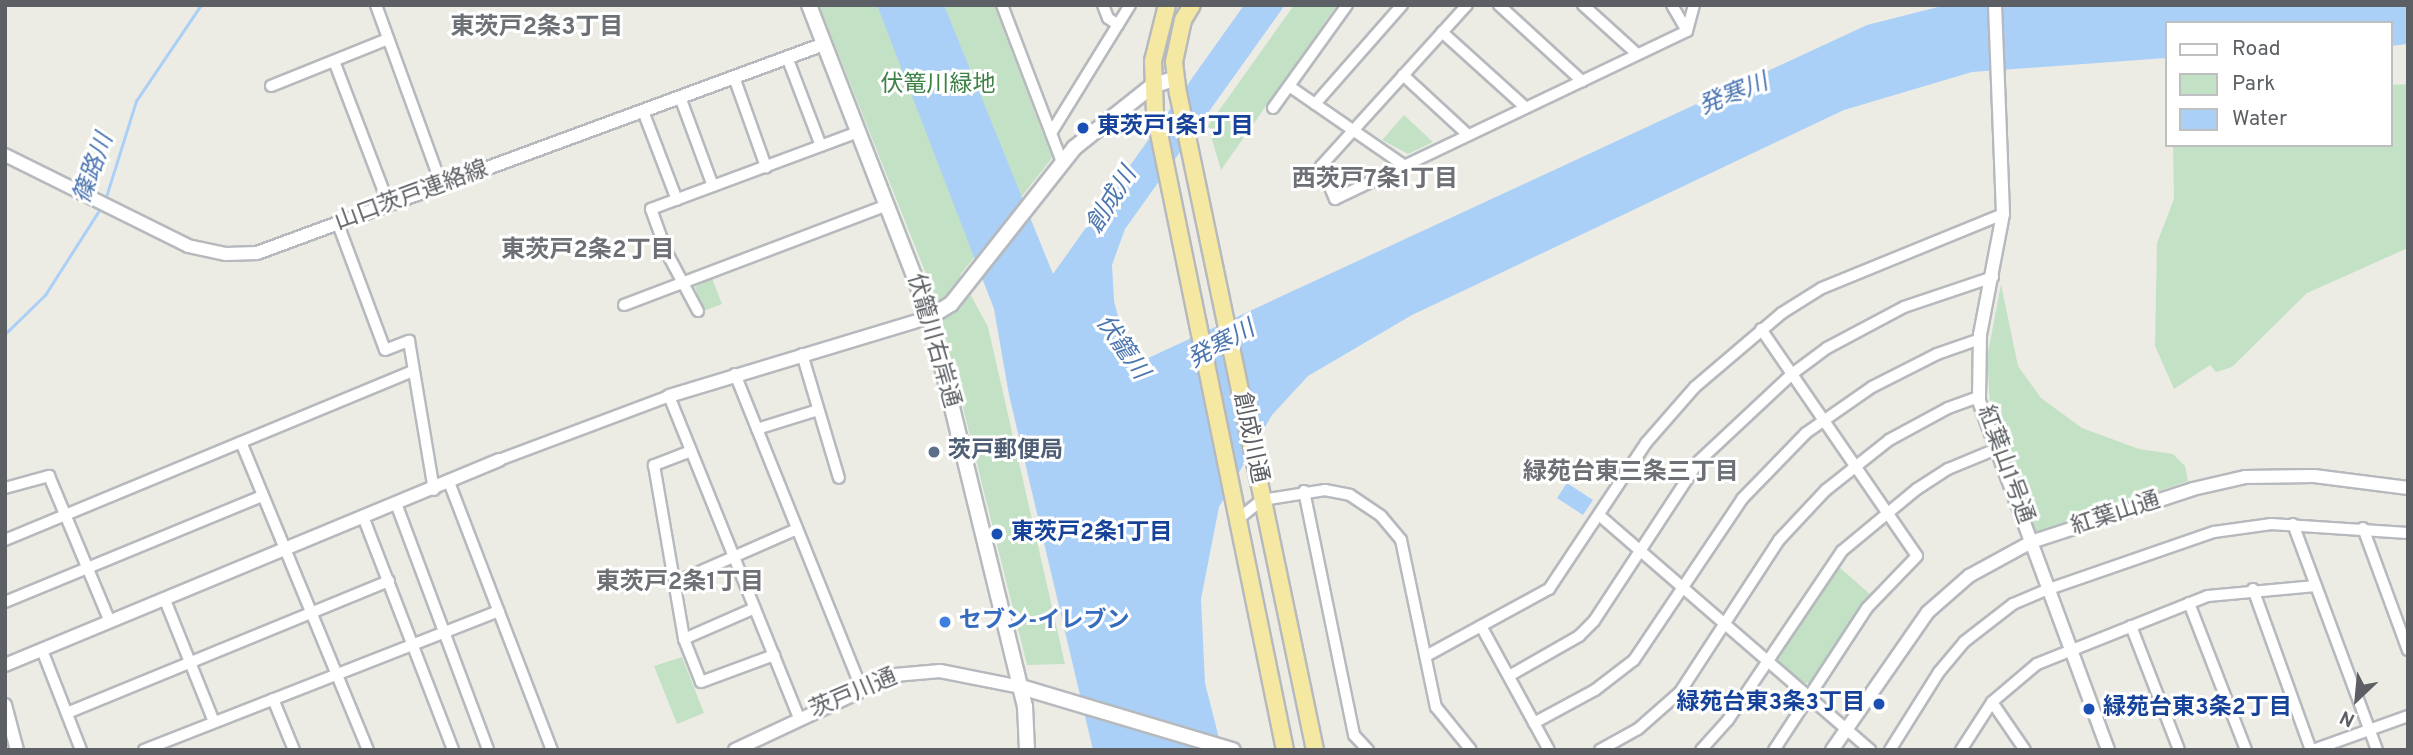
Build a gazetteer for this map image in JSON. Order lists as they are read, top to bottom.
{
  "streets": {
    "highway": ["創成川通"],
    "main road": ["伏籠川右岸通"],
    "street": [
      "山口茨戸連絡線",
      "紅葉山1号通",
      "紅葉山通",
      "茨戸川通"
    ]
  },
  "crossings": [
    ["山口茨戸連絡線", "伏籠川右岸通"],
    ["伏籠川右岸通", "茨戸川通"],
    ["紅葉山1号通", "紅葉山通"]
  ],
  "districts": [
    "東茨戸2条3丁目",
    "西茨戸7条1丁目",
    "東茨戸2条2丁目",
    "緑苑台東三条三丁目",
    "東茨戸2条1丁目"
  ],
  "water": [
    "発寒川",
    "篠路川",
    "創成川",
    "伏籠川"
  ],
  "parks": ["伏篭川緑地"],
  "places": [
    "東茨戸1条1丁目",
    "茨戸郵便局",
    "東茨戸2条1丁目",
    "セブン-イレブン",
    "緑苑台東3条3丁目",
    "緑苑台東3条2丁目"
  ],
  "legend": ["Road", "Park", "Water"],
  "north": "bottom left"
}
